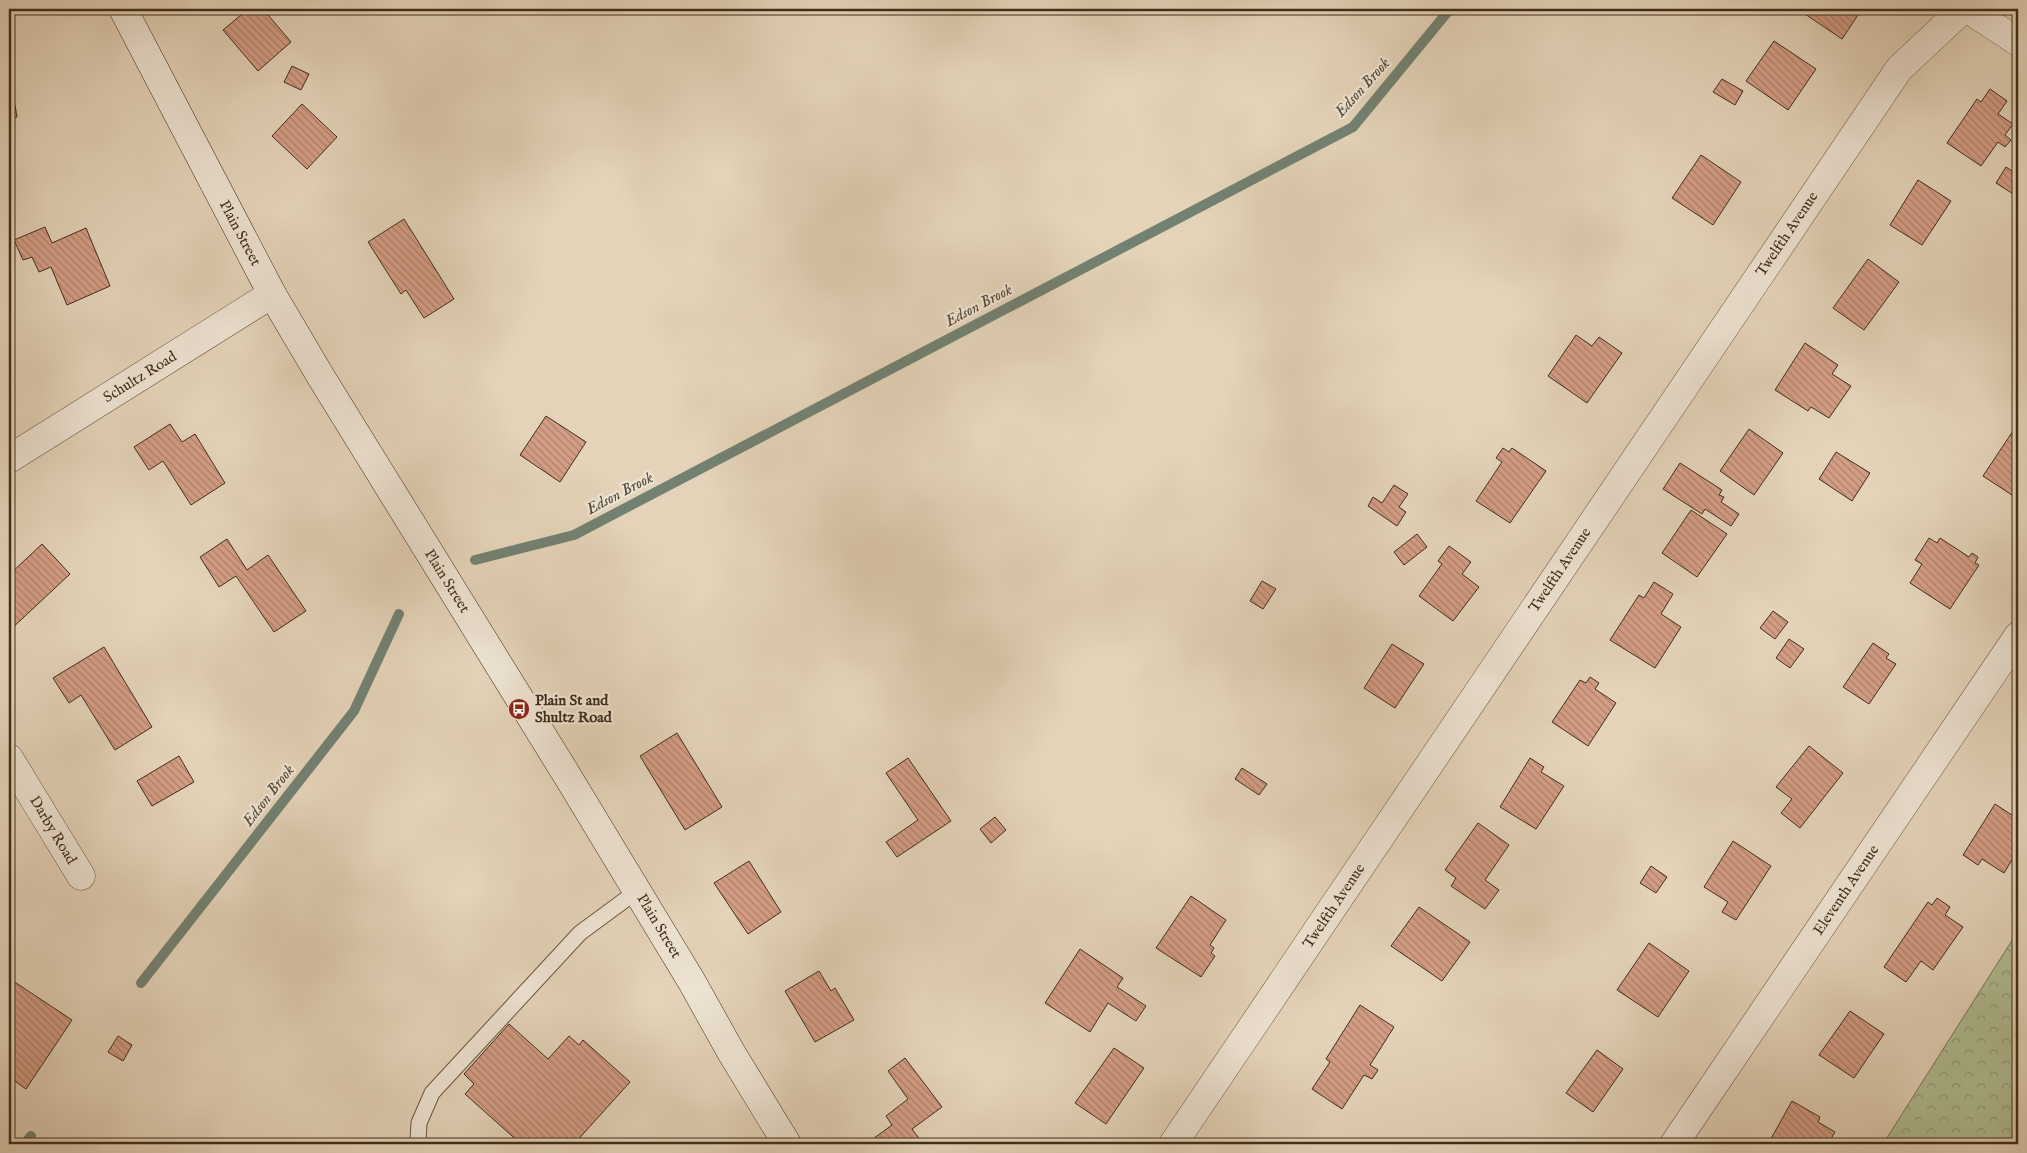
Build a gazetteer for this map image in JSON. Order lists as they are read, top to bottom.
{
  "streets": {
    "street": [
      "Plain Street",
      "Twelfth Avenue",
      "Schultz Road",
      "Darby Road",
      "Eleventh Avenue"
    ]
  },
  "crossings": [
    ["Plain Street", "Schultz Road"]
  ],
  "water": ["Edson Brook"],
  "places": {
    "bus stop": ["Plain St and Shultz Road"]
  }
}
